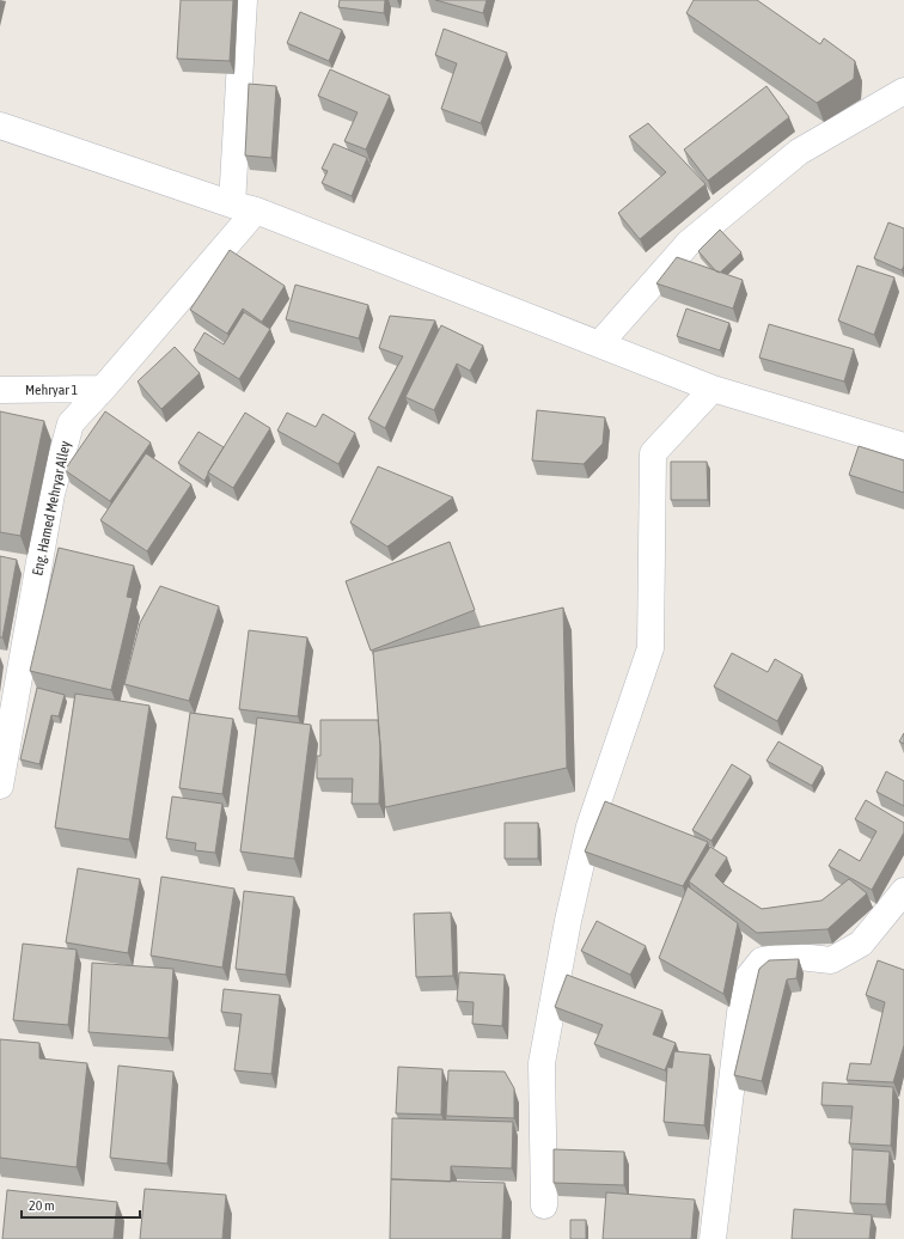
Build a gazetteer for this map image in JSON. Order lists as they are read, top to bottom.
{
  "streets": {
    "street": ["Mehryar 1", "Eng. Hamed Mehryar Alley"]
  },
  "crossings": [
    ["Mehryar 1", "Eng. Hamed Mehryar Alley"]
  ],
  "scale_bar": "20 m"
}
